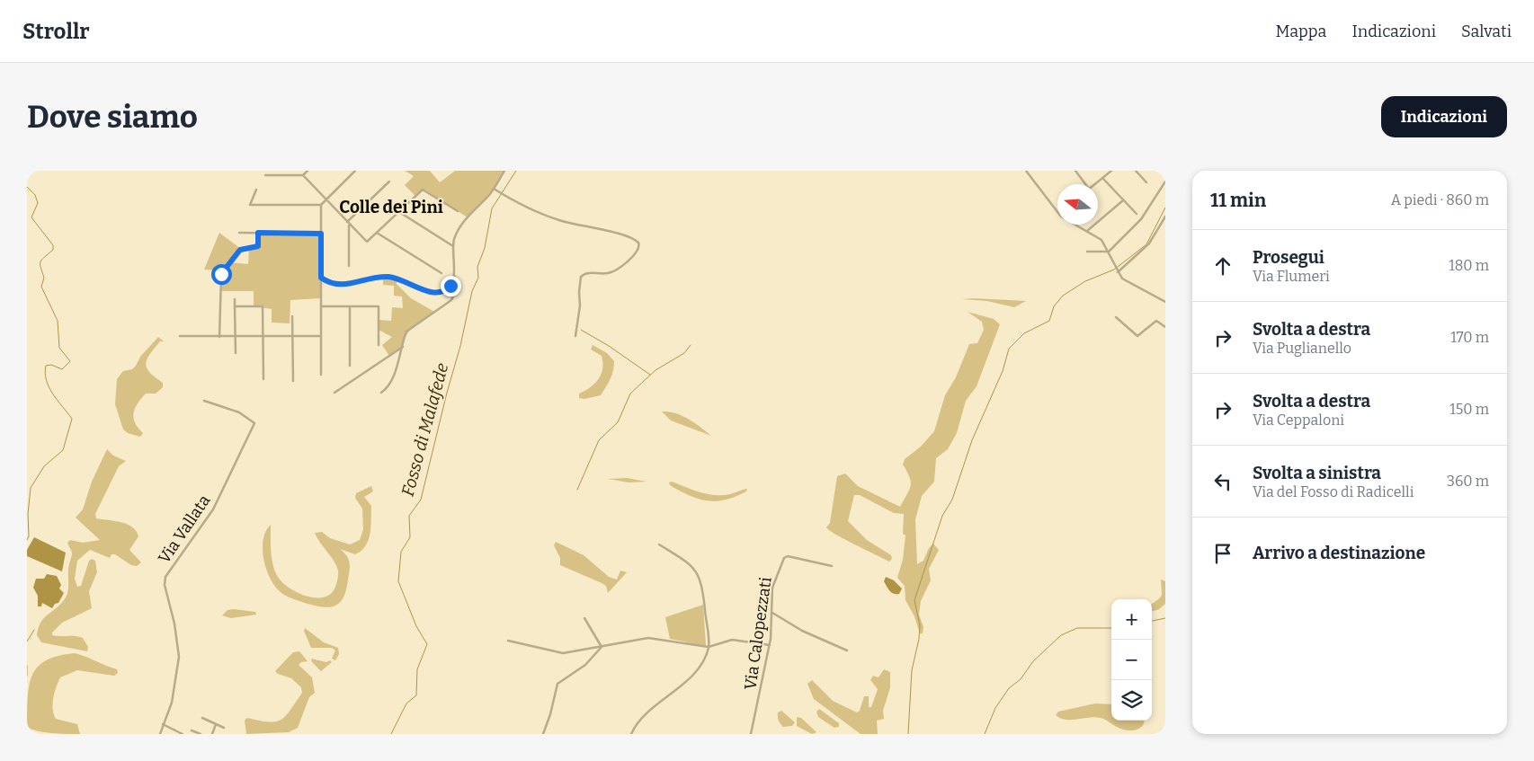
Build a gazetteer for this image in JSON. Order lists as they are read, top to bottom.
{
  "streets": {
    "street": ["Via Vallata", "Via Calopezzati"]
  },
  "districts": ["Colle dei Pini"],
  "water": ["Fosso di Malafede"],
  "north": "left",
  "page": {
    "header": "Strollr",
    "nav": ["Mappa", "Indicazioni", "Salvati"],
    "buttons": "Indicazioni",
    "title": "Dove siamo",
    "heading": ["11 min", "A piedi · 860 m"],
    "list": [
      ["Prosegui", "Via Flumeri", "180 m"],
      ["Svolta a destra", "Via Puglianello", "170 m"],
      ["Svolta a destra", "Via Ceppaloni", "150 m"],
      ["Svolta a sinistra", "Via del Fosso di Radicelli", "360 m"],
      "Arrivo a destinazione"
    ],
    "map_buttons": ["+", "−"]
  }
}
